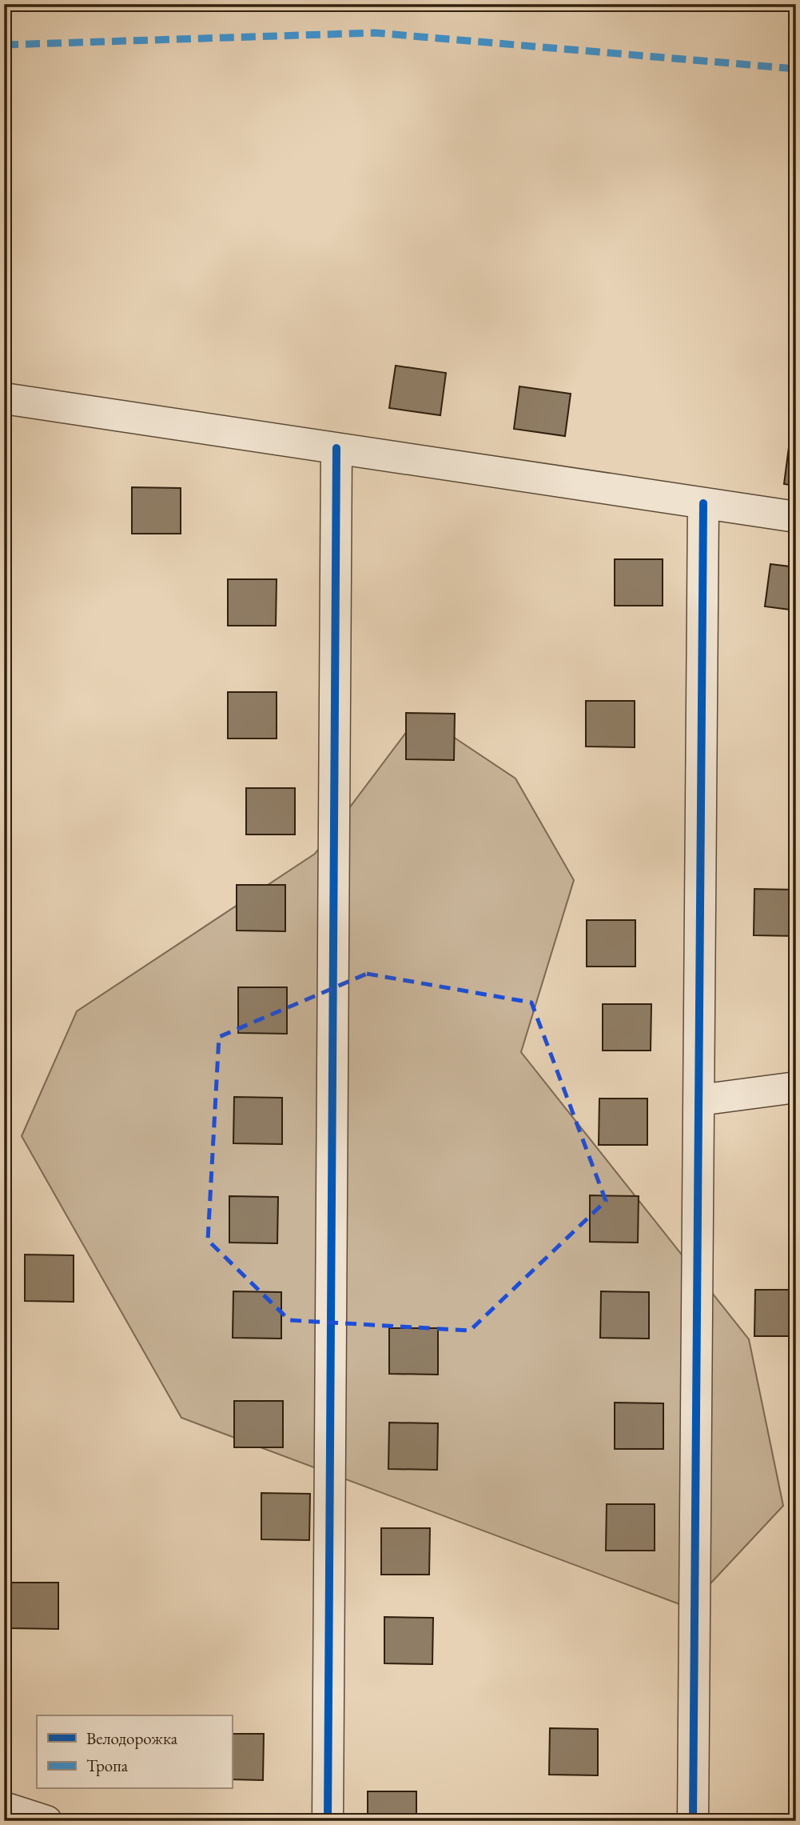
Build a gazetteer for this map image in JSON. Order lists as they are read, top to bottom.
{
  "legend": ["Велодорожка", "Тропа"]
}
